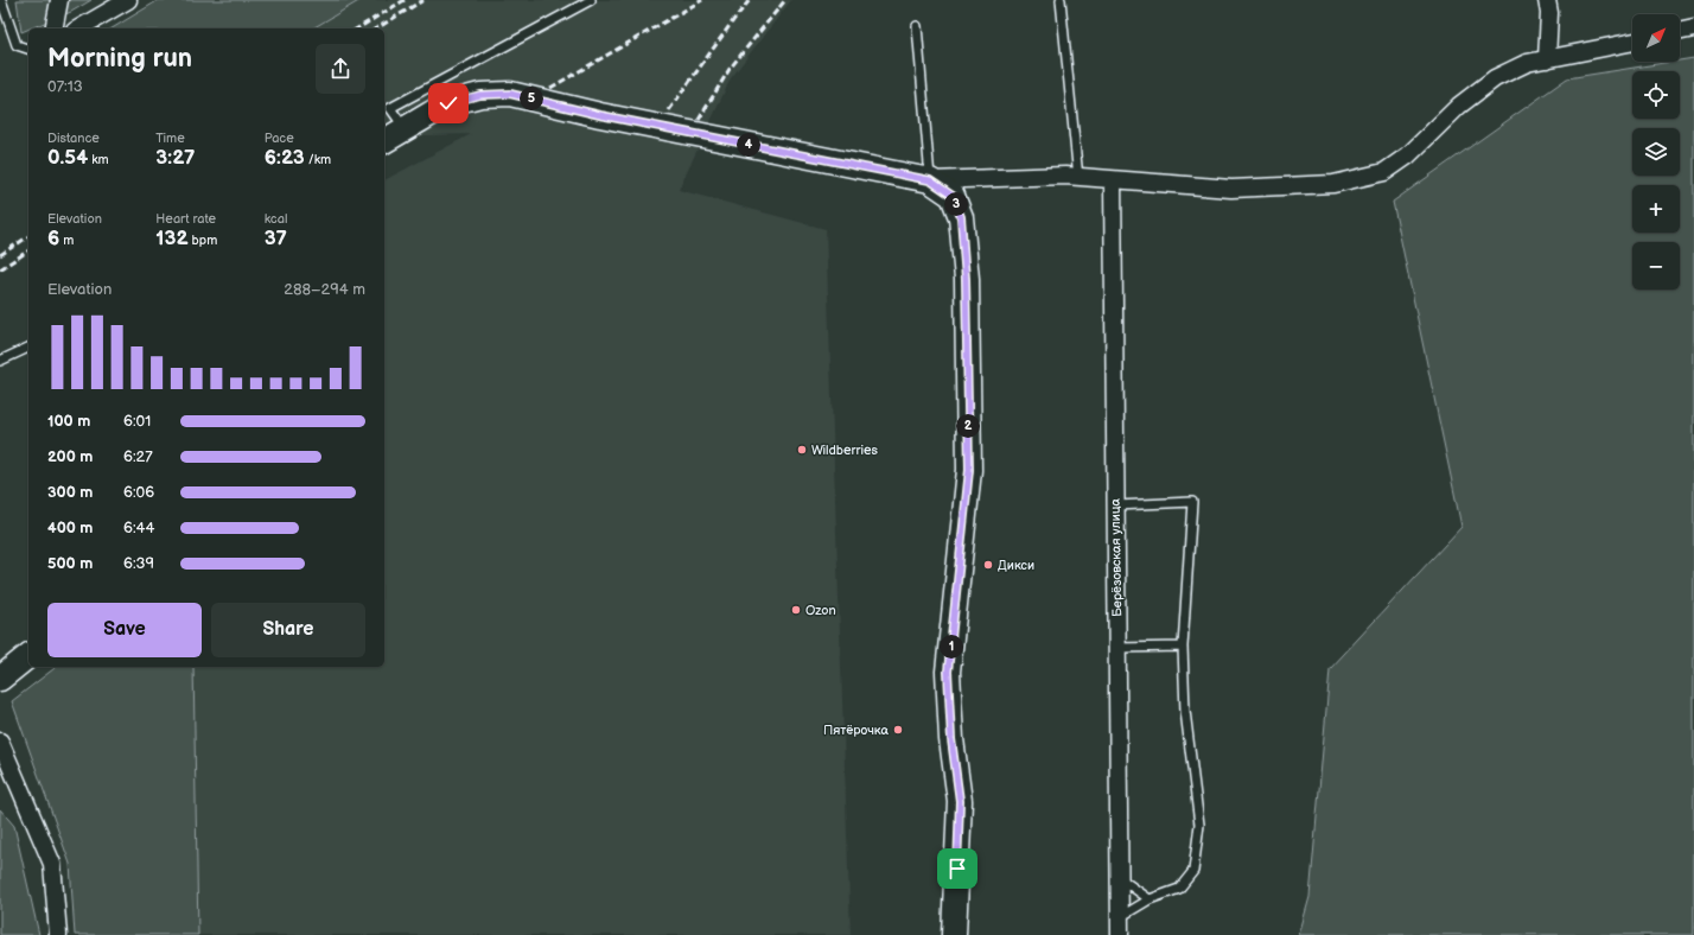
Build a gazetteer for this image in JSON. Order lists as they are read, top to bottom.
{
  "streets": {
    "street": ["Берёзовская улица"]
  },
  "places": [
    "Wildberries",
    "Дикси",
    "Ozon",
    "Пятёрочка"
  ],
  "north": "top right",
  "page": {
    "map_buttons": ["+", "−"],
    "heading": ["Morning run", "07:13"],
    "pins": [
      "5",
      "4",
      "3",
      "2",
      "1"
    ],
    "stats": [
      ["Distance", "0.54 km"],
      ["Time", "3:27"],
      ["Pace", "6:23 /km"],
      ["Elevation", "6 m"],
      ["Heart rate", "132 bpm"],
      ["kcal", "37"]
    ],
    "chart": ["Elevation", "288–294 m"],
    "list": [
      {
        "name": "100 m",
        "note": "6:01"
      },
      {
        "name": "200 m",
        "note": "6:27"
      },
      {
        "name": "300 m",
        "note": "6:06"
      },
      {
        "name": "400 m",
        "note": "6:44"
      },
      {
        "name": "500 m",
        "note": "6:39"
      }
    ],
    "buttons": ["Save", "Share"]
  }
}
